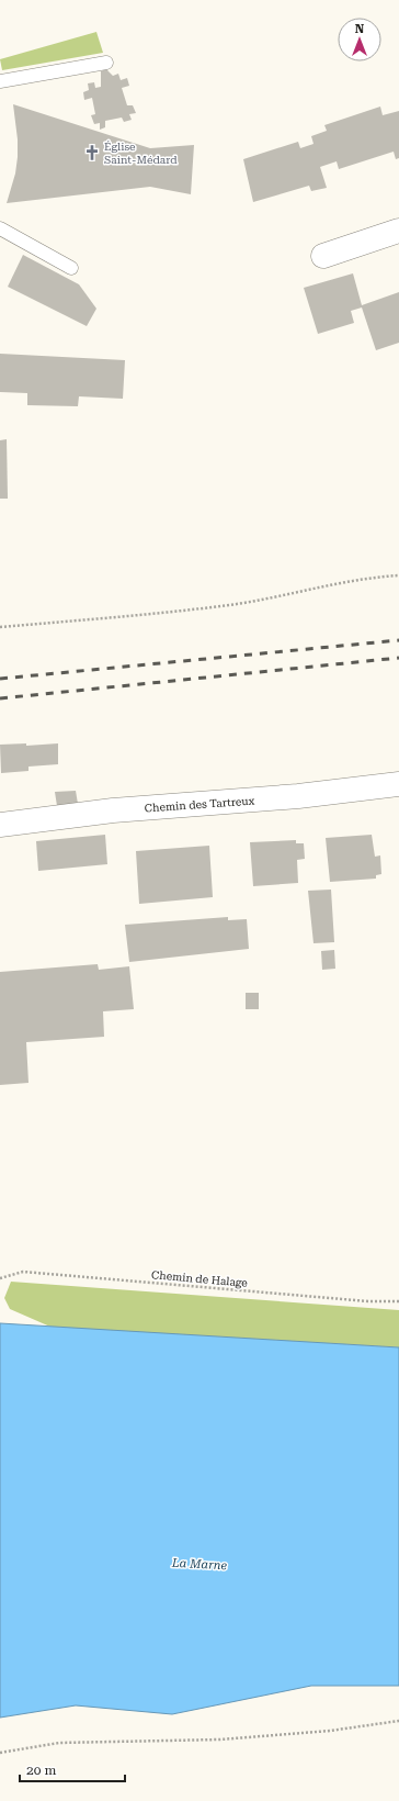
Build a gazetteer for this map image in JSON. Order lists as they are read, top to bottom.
{
  "streets": {
    "street": ["Chemin des Tartreux"],
    "path": ["Chemin de Halage"]
  },
  "water": ["La Marne"],
  "places": {
    "church": ["Église Saint-Médard"]
  },
  "scale_bar": "20 m",
  "north": "top"
}
